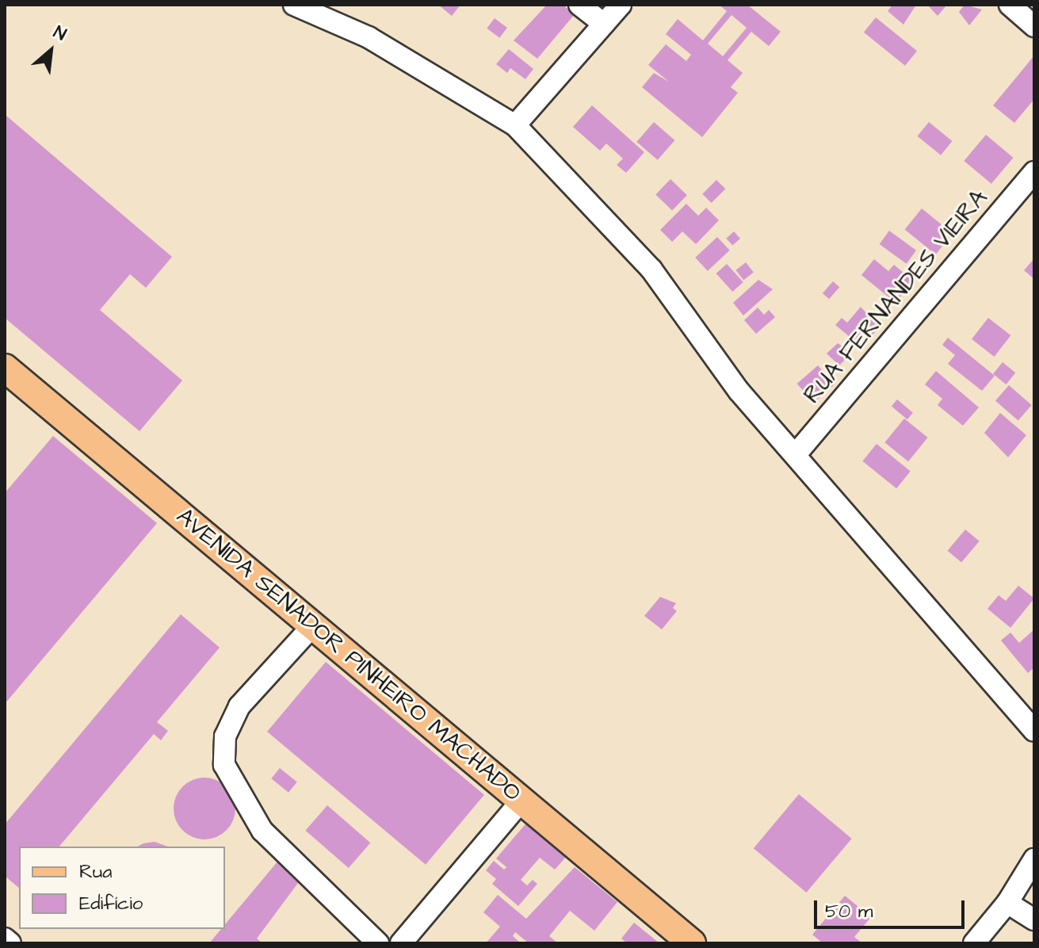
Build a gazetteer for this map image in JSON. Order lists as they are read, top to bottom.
{
  "streets": {
    "main road": ["AVENIDA SENADOR PINHEIRO MACHADO"],
    "street": ["RUA FERNANDES VIEIRA"]
  },
  "legend": ["Rua", "Edifício"],
  "scale_bar": "50 m",
  "north": "top right"
}
